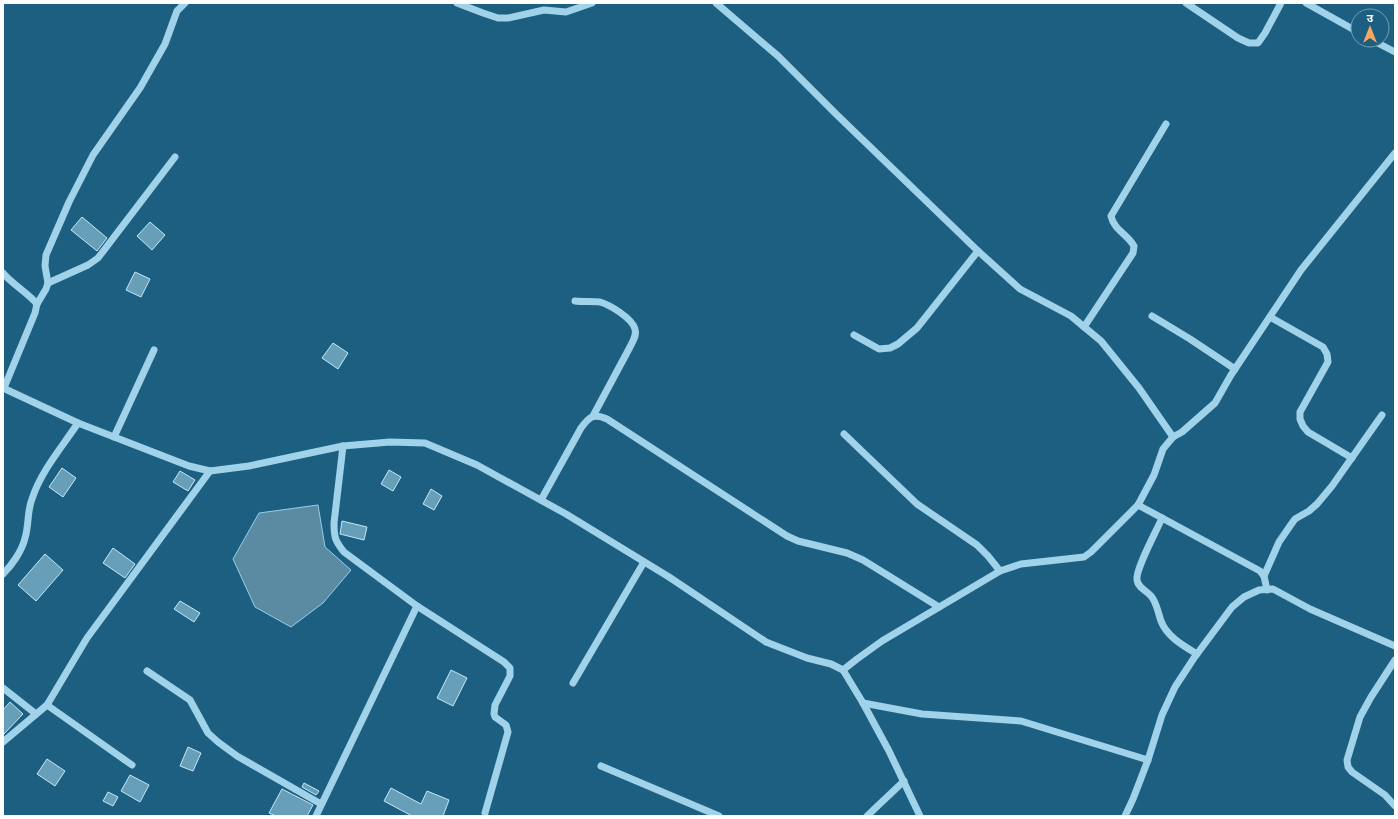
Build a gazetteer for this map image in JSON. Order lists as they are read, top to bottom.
{
  "north": "top"
}
